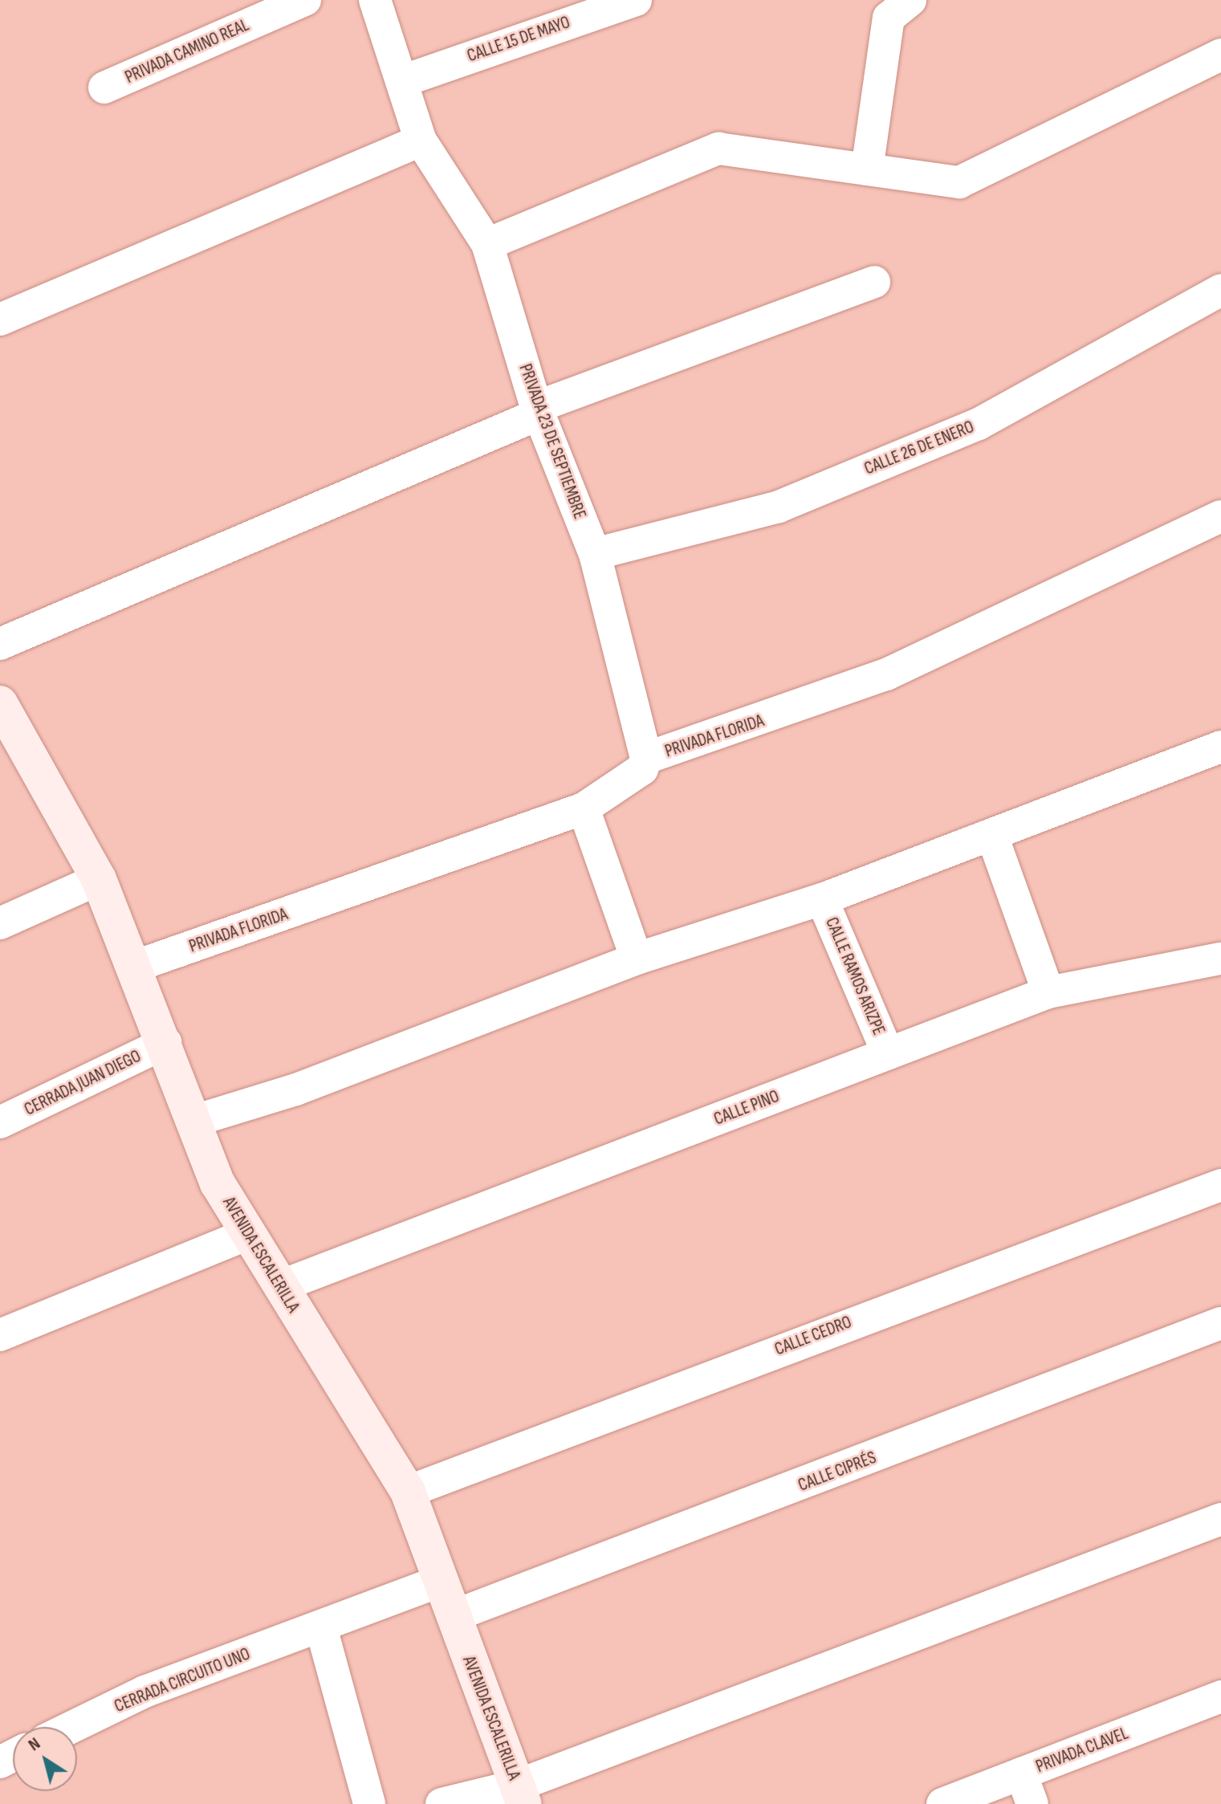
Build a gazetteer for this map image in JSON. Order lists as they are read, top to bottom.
{
  "streets": {
    "main road": ["AVENIDA ESCALERILLA"],
    "street": [
      "CALLE 15 DE MAYO",
      "PRIVADA CAMINO REAL",
      "PRIVADA 23 DE SEPTIEMBRE",
      "CALLE 26 DE ENERO",
      "PRIVADA FLORIDA",
      "CALLE RAMOS ARIZPE",
      "CERRADA JUAN DIEGO",
      "CALLE PINO",
      "CALLE CEDRO",
      "CALLE CIPRÉS",
      "CERRADA CIRCUITO UNO",
      "PRIVADA CLAVEL"
    ]
  },
  "crossings": [
    ["CALLE 15 DE MAYO", "PRIVADA 23 DE SEPTIEMBRE"],
    ["PRIVADA 23 DE SEPTIEMBRE", "CALLE 26 DE ENERO"],
    ["PRIVADA 23 DE SEPTIEMBRE", "PRIVADA FLORIDA"],
    ["PRIVADA FLORIDA", "AVENIDA ESCALERILLA"],
    ["CALLE RAMOS ARIZPE", "CALLE PINO"],
    ["CERRADA JUAN DIEGO", "AVENIDA ESCALERILLA"],
    ["CALLE PINO", "AVENIDA ESCALERILLA"],
    ["AVENIDA ESCALERILLA", "CALLE CEDRO"],
    ["AVENIDA ESCALERILLA", "CALLE CIPRÉS"],
    ["AVENIDA ESCALERILLA", "CERRADA CIRCUITO UNO"]
  ],
  "north": "top left"
}
